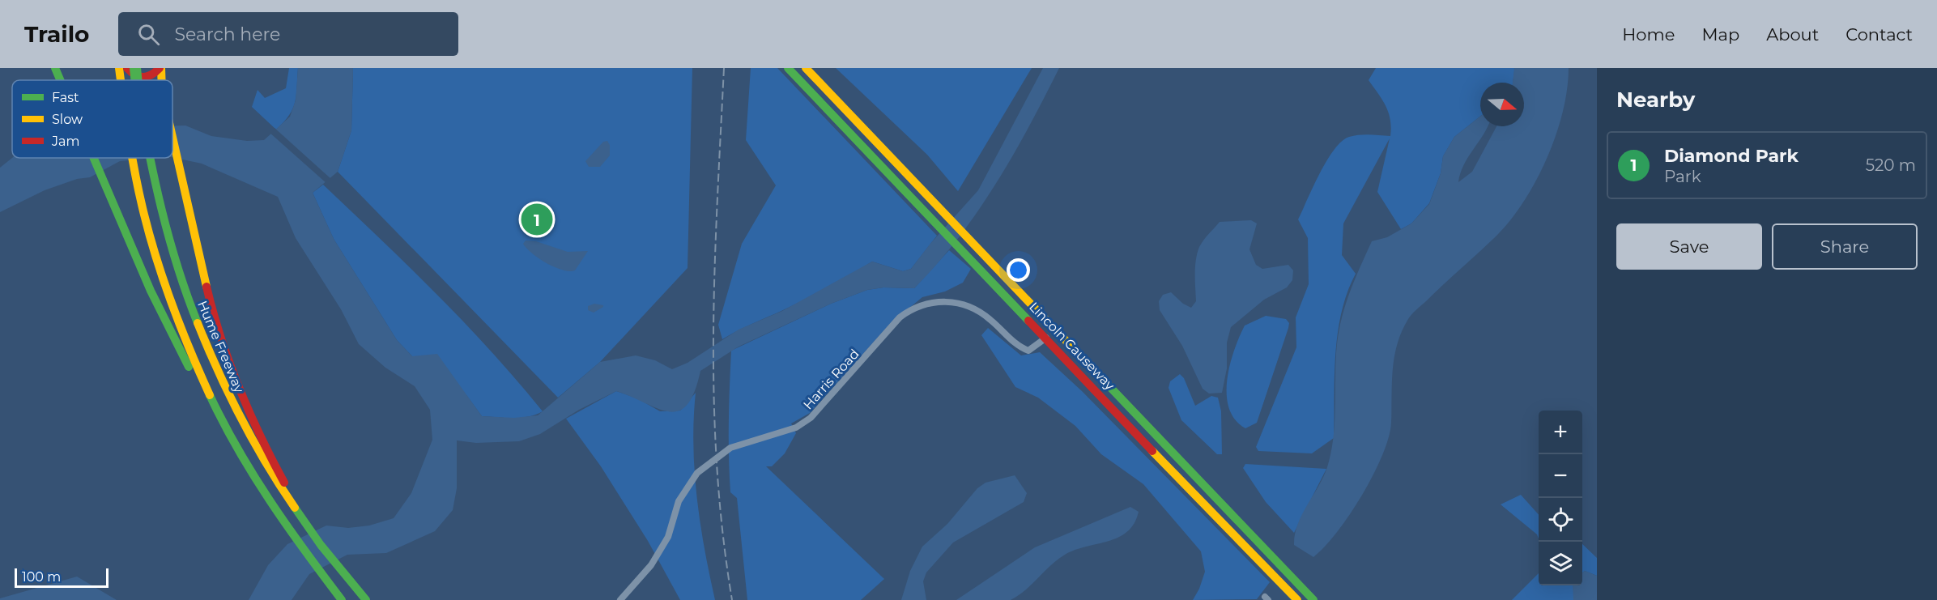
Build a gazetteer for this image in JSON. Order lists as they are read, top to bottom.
{
  "streets": {
    "main road": ["Lincoln Causeway", "Hume Freeway"],
    "street": ["Harris Road"]
  },
  "crossings": [
    ["Lincoln Causeway", "Harris Road"]
  ],
  "legend": ["Fast", "Slow", "Jam"],
  "scale_bar": "100 m",
  "north": "right",
  "page": {
    "header": "Trailo",
    "search": "Search here",
    "nav": [
      "Home",
      "Map",
      "About",
      "Contact"
    ],
    "heading": "Nearby",
    "list": [
      {
        "mark": "1",
        "name": "Diamond Park",
        "note": "Park",
        "value": "520 m"
      }
    ],
    "pins": "1",
    "buttons": ["Save", "Share"],
    "map_buttons": ["+", "−"],
    "scale": "100 m"
  }
}
